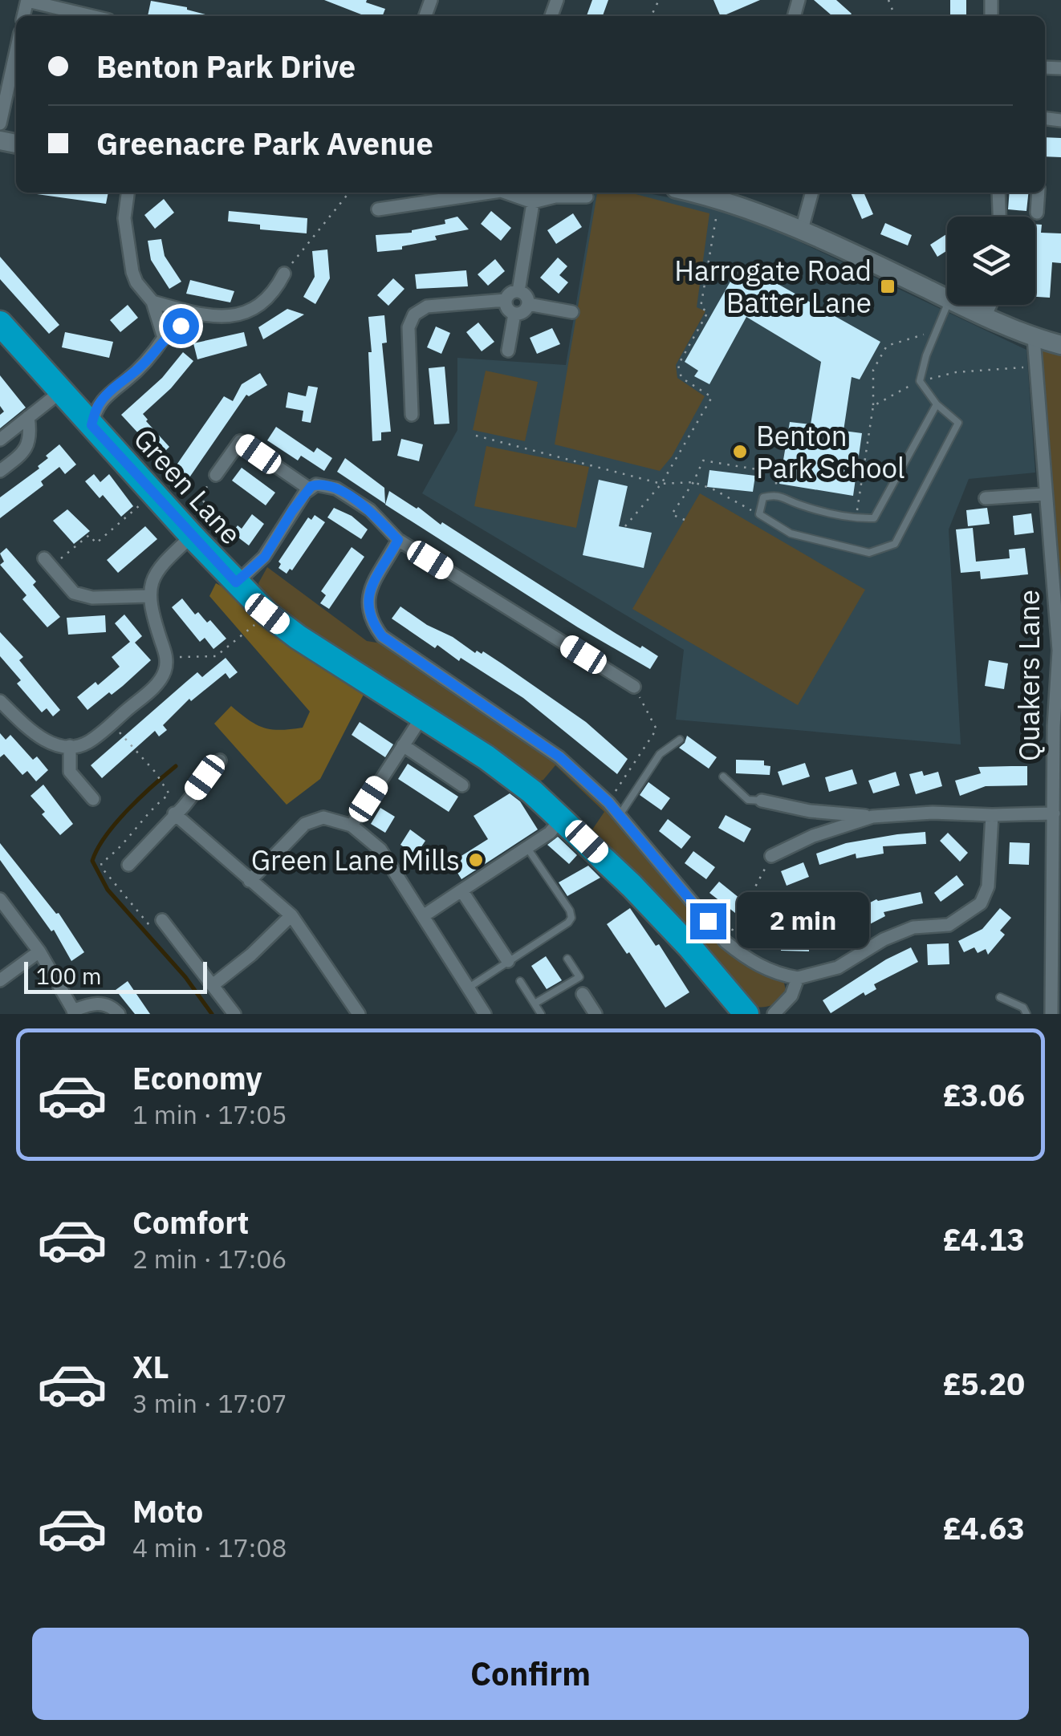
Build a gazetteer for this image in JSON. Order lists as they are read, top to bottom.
{
  "streets": {
    "highway": ["Green Lane"],
    "street": ["Quakers Lane"]
  },
  "places": {
    "transit": ["Harrogate Road Batter Lane"],
    "other": ["Benton Park School", "Green Lane Mills"]
  },
  "scale_bar": "100 m",
  "page": {
    "banner": ["Benton Park Drive", "Greenacre Park Avenue"],
    "bubble": "2 min",
    "scale": "100 m",
    "list": [
      {
        "name": "Economy",
        "note": "1 min · 17:05",
        "value": "£3.06"
      },
      {
        "name": "Comfort",
        "note": "2 min · 17:06",
        "value": "£4.13"
      },
      {
        "name": "XL",
        "note": "3 min · 17:07",
        "value": "£5.20"
      },
      {
        "name": "Moto",
        "note": "4 min · 17:08",
        "value": "£4.63"
      }
    ],
    "buttons": "Confirm"
  }
}
